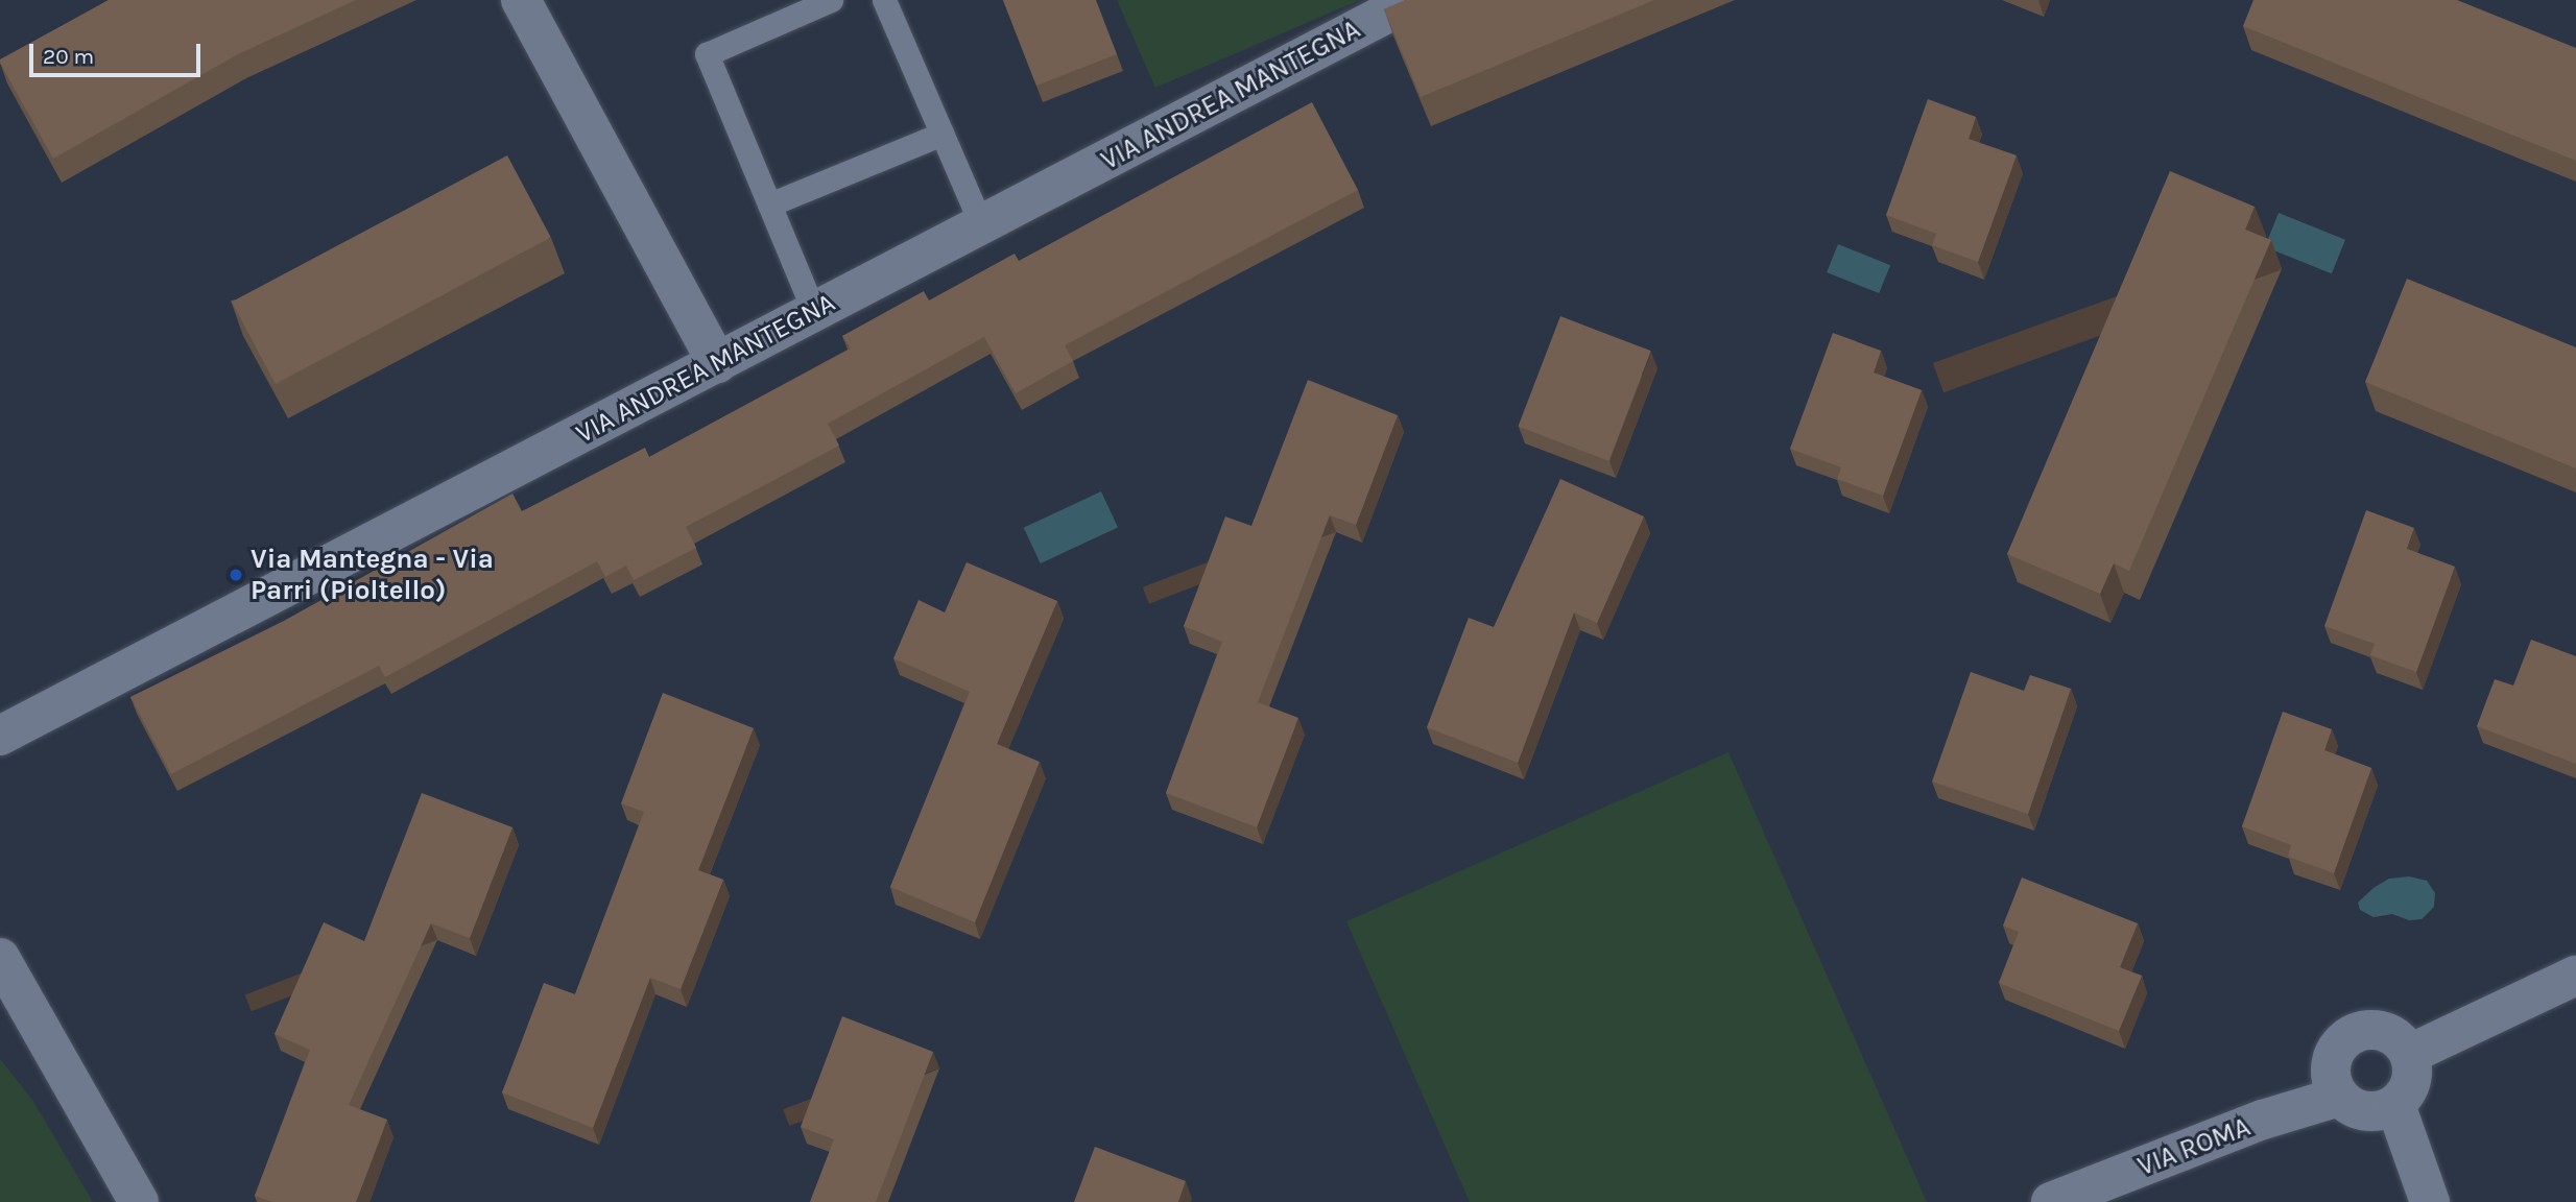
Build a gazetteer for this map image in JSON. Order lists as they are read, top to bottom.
{
  "streets": {
    "street": ["VIA ANDREA MANTEGNA", "VIA ROMA"]
  },
  "places": ["Via Mantegna - Via Parri (Pioltello)"],
  "scale_bar": "20 m"
}
